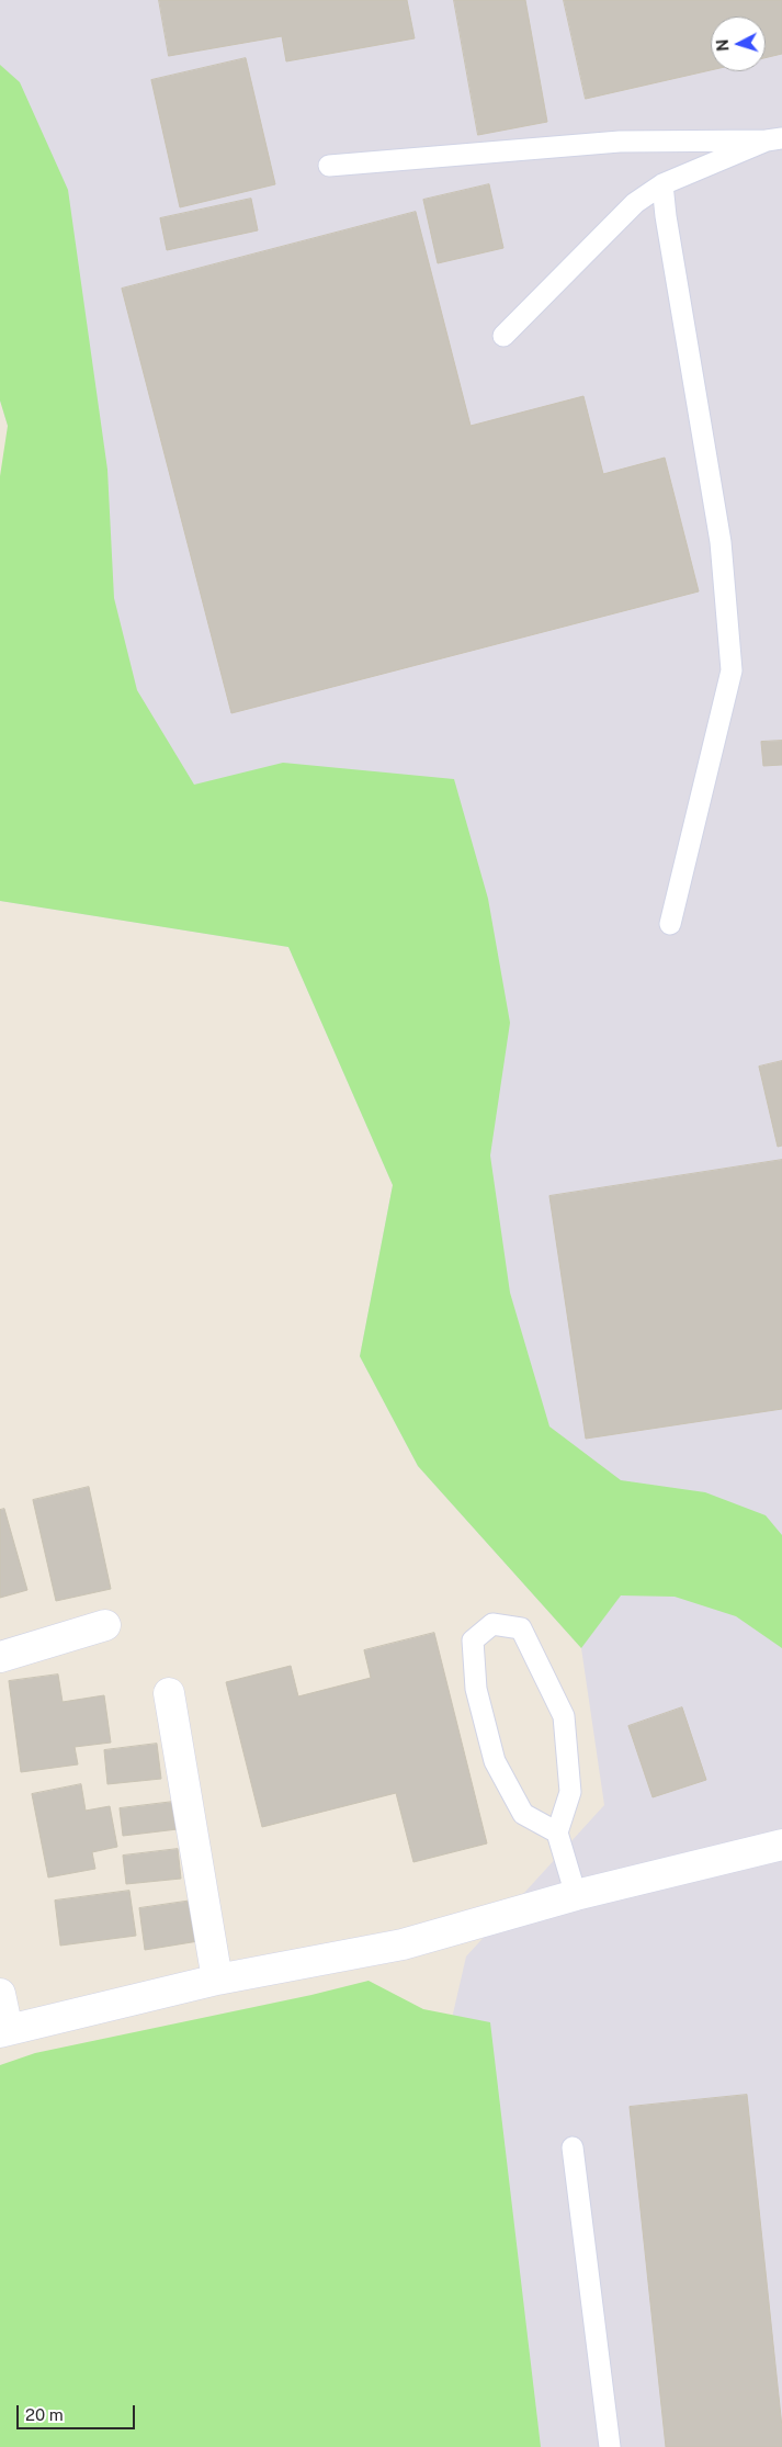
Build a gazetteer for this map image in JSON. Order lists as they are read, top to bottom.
{
  "scale_bar": "20 m",
  "north": "left"
}
